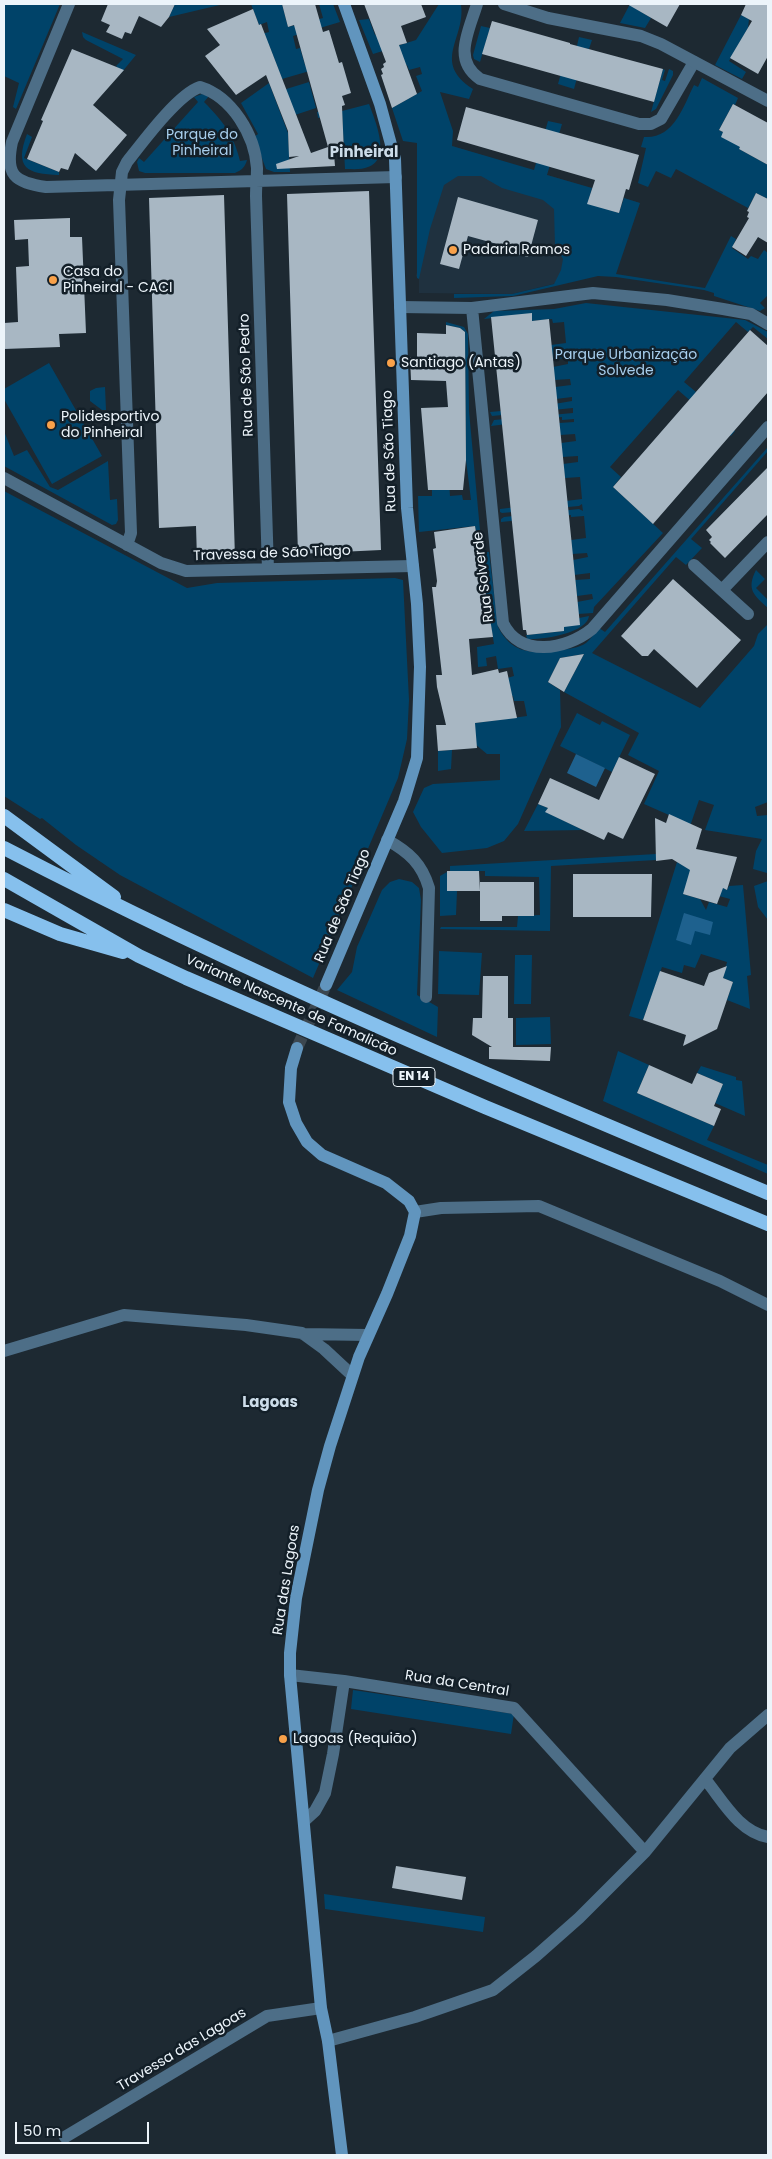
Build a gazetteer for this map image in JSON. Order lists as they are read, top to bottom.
{
  "streets": {
    "highway": ["Variante Nascente de Famalicão", "EN 14"],
    "main road": ["Rua de São Tiago", "Rua das Lagoas"],
    "street": [
      "Rua de São Pedro",
      "Travessa de São Tiago",
      "Rua Solverde",
      "Rua da Central",
      "Travessa das Lagoas"
    ]
  },
  "crossings": [
    ["Rua de São Pedro", "Travessa de São Tiago"],
    ["Rua de São Tiago", "Travessa de São Tiago"],
    ["Rua das Lagoas", "Rua da Central"],
    ["Rua das Lagoas", "Travessa das Lagoas"]
  ],
  "districts": ["Pinheiral", "Lagoas"],
  "parks": ["Parque do Pinheiral", "Parque Urbanização Solvede"],
  "places": [
    "Padaria Ramos",
    "Casa do Pinheiral - CACI",
    "Santiago (Antas)",
    "Polidesportivo do Pinheiral",
    "Lagoas (Requião)"
  ],
  "scale_bar": "50 m"
}
